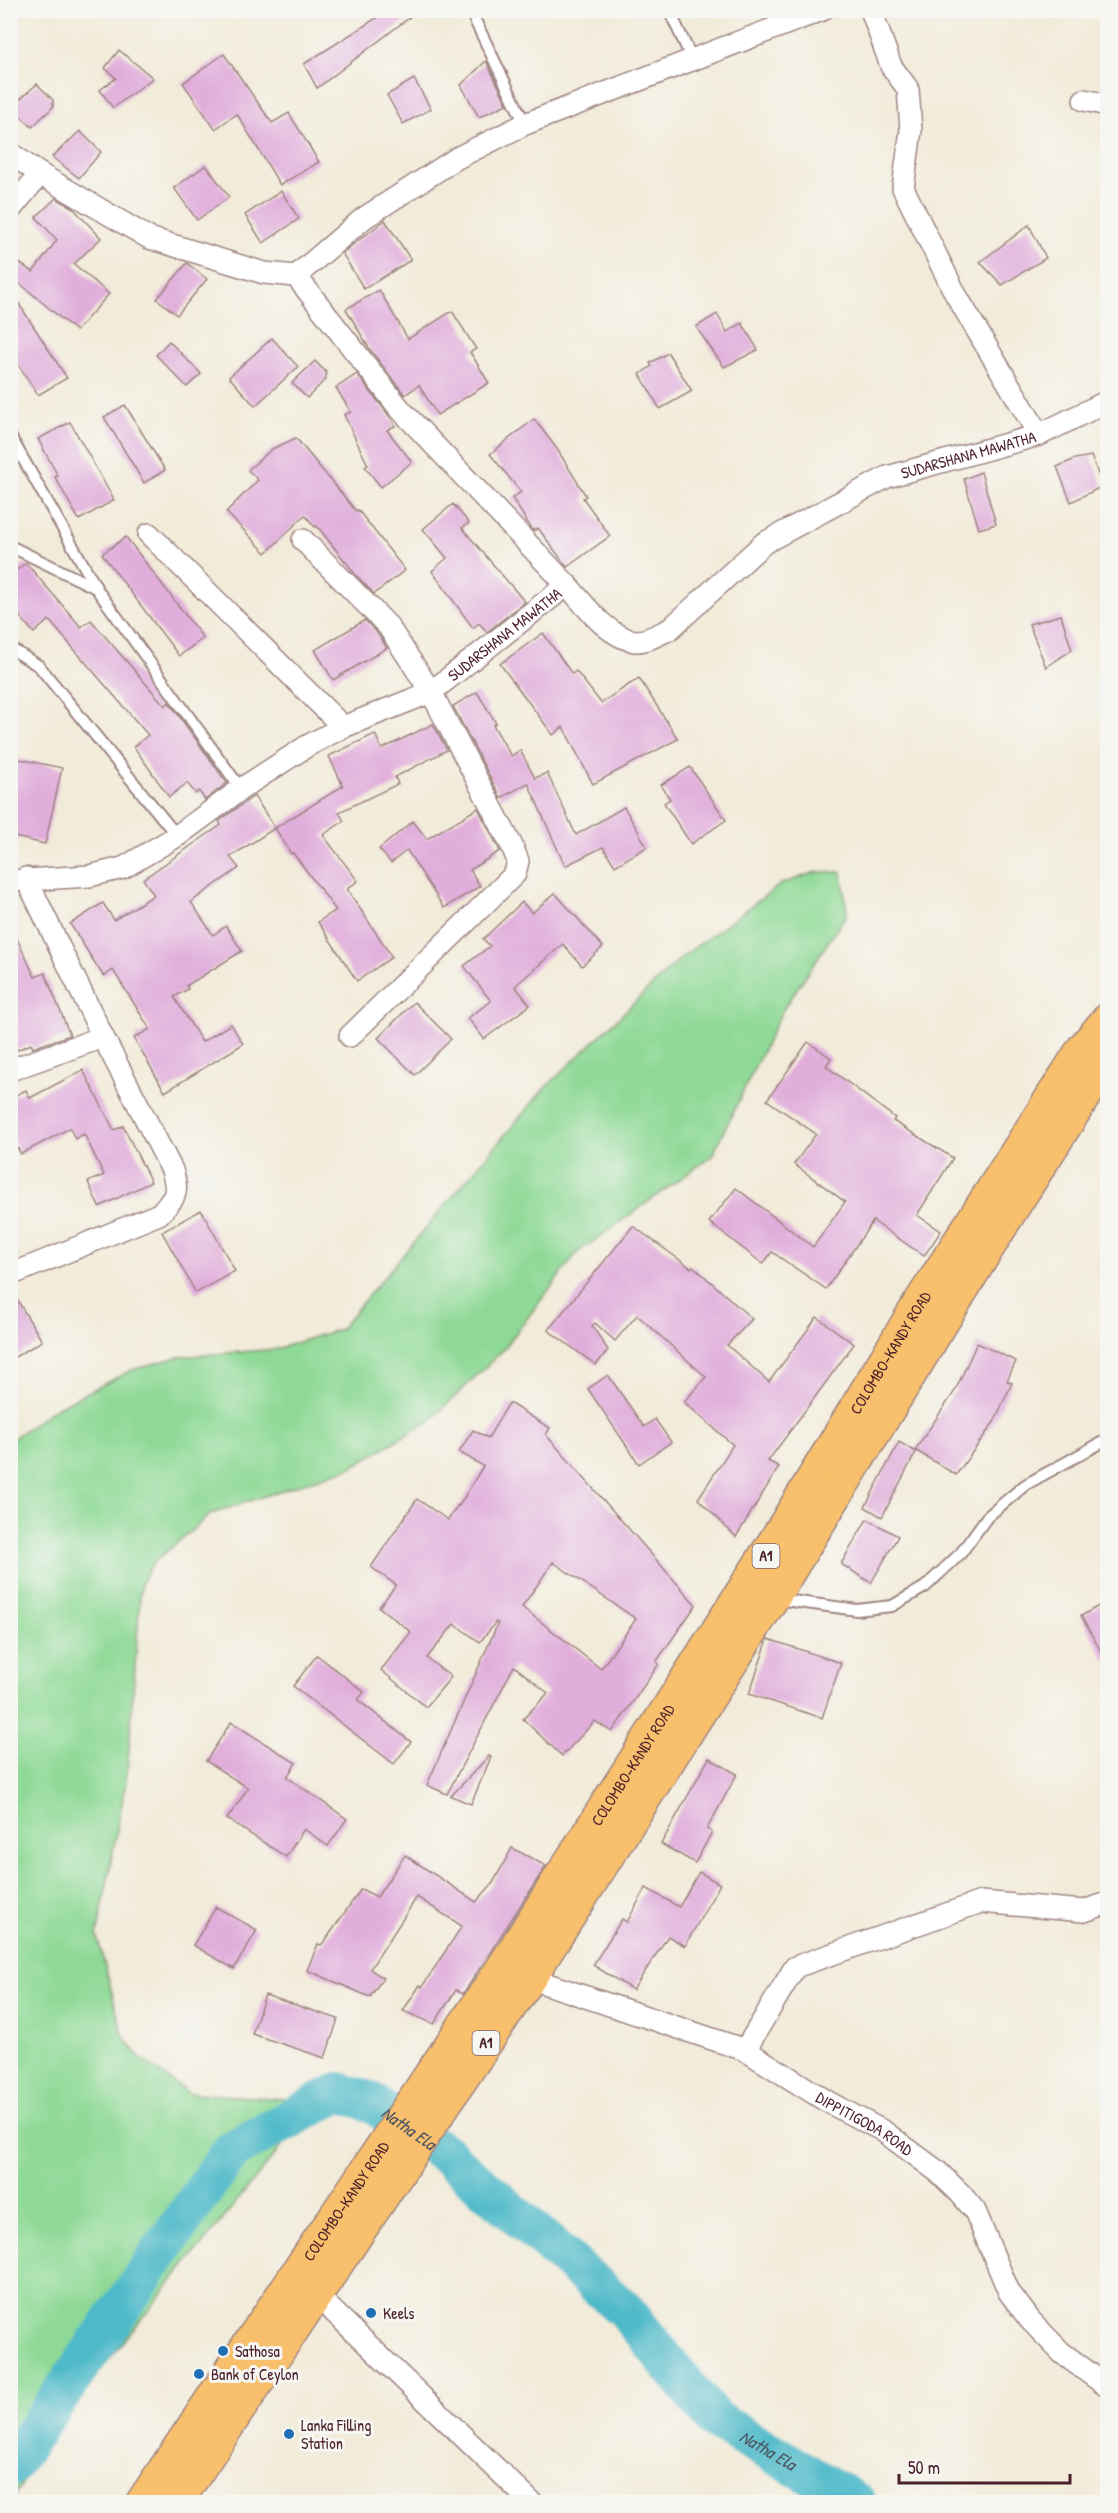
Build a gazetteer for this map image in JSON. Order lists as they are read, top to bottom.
{
  "streets": {
    "highway": ["COLOMBO-KANDY ROAD", "A1"],
    "street": ["SUDARSHANA MAWATHA", "DIPPITIGODA ROAD"]
  },
  "crossings": [
    ["COLOMBO-KANDY ROAD", "DIPPITIGODA ROAD"]
  ],
  "water": ["Natha Ela"],
  "places": [
    "Keels",
    "Sathosa",
    "Bank of Ceylon",
    "Lanka Filling Station"
  ],
  "scale_bar": "50 m"
}
